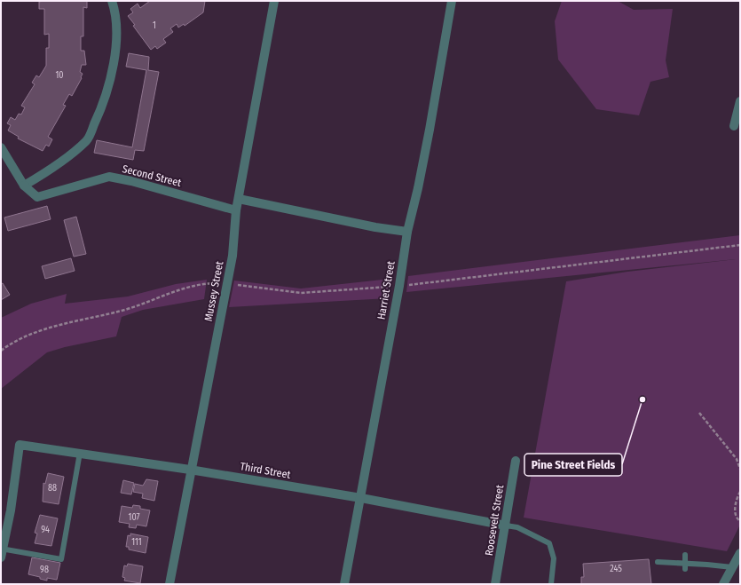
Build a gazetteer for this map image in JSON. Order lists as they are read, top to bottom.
{
  "streets": {
    "street": [
      "Second Street",
      "Harriet Street",
      "Mussey Street",
      "Third Street",
      "Roosevelt Street"
    ]
  },
  "crossings": [
    ["Second Street", "Mussey Street"],
    ["Harriet Street", "Third Street"],
    ["Mussey Street", "Third Street"],
    ["Third Street", "Roosevelt Street"]
  ],
  "places": ["Pine Street Fields"],
  "house_numbers": [
    "1",
    "10",
    "88",
    "107",
    "94",
    "111",
    "245",
    "98"
  ]
}
